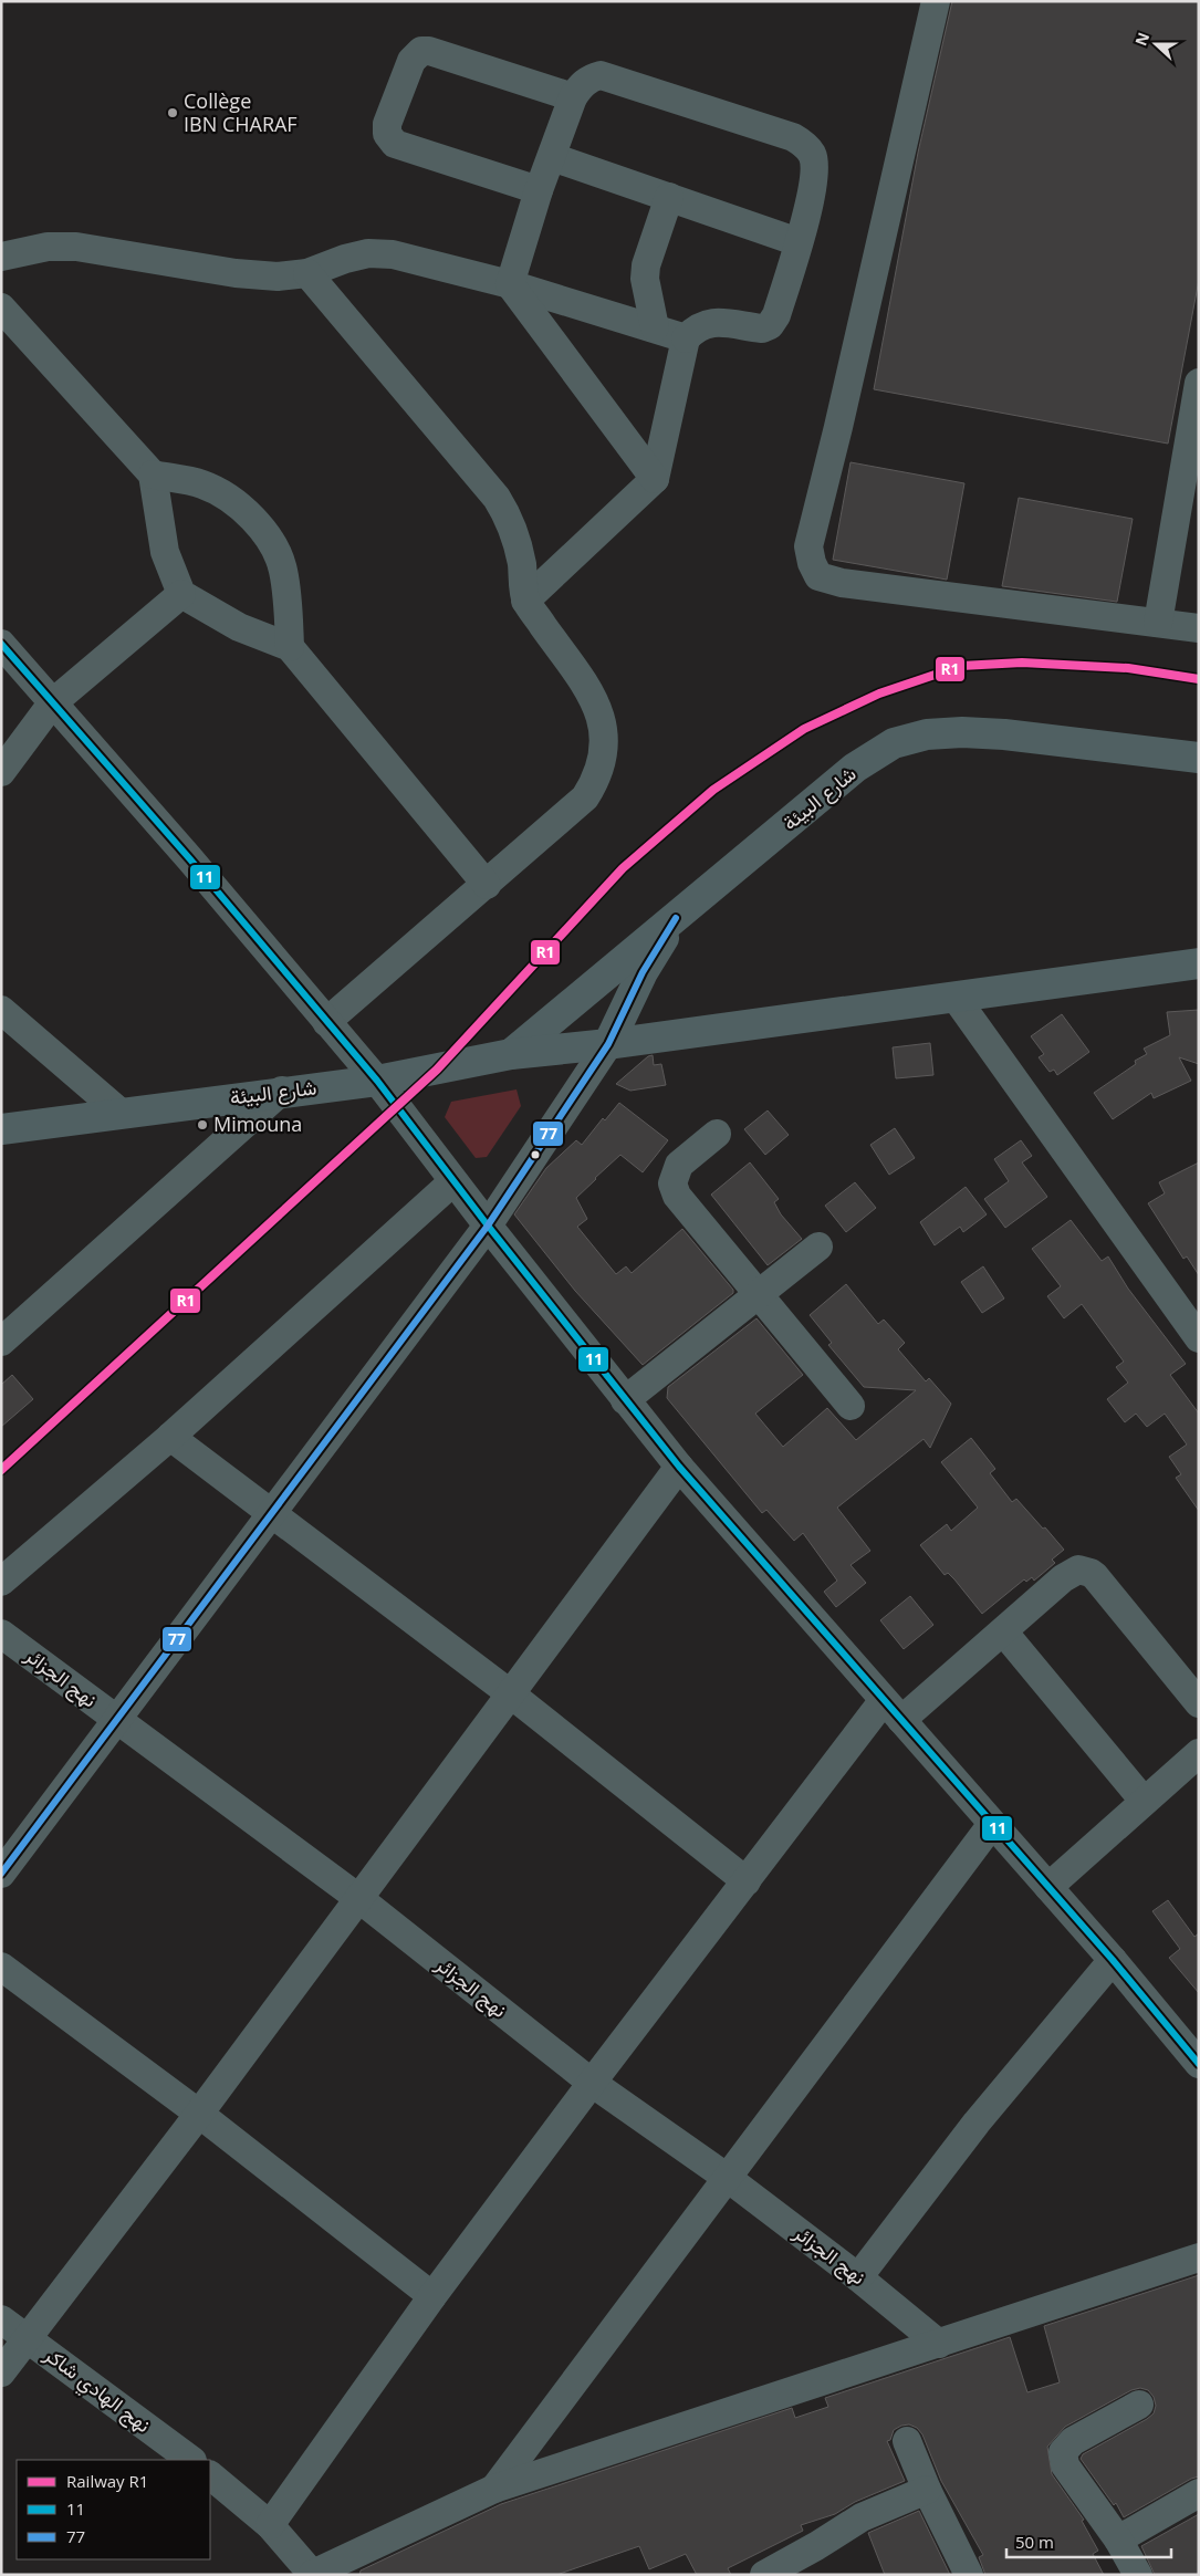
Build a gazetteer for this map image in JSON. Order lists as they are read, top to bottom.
{
  "streets": {
    "main road": ["شارع البيئة"],
    "street": ["نهج الجزائر", "نهج الهادي شاكر"]
  },
  "places": ["Collège IBN CHARAF", "Mimouna"],
  "lines": ["transit line 11", "rail line R1", "transit line 77"],
  "legend": ["Railway R1", "11", "77"],
  "scale_bar": "50 m",
  "north": "left"
}
